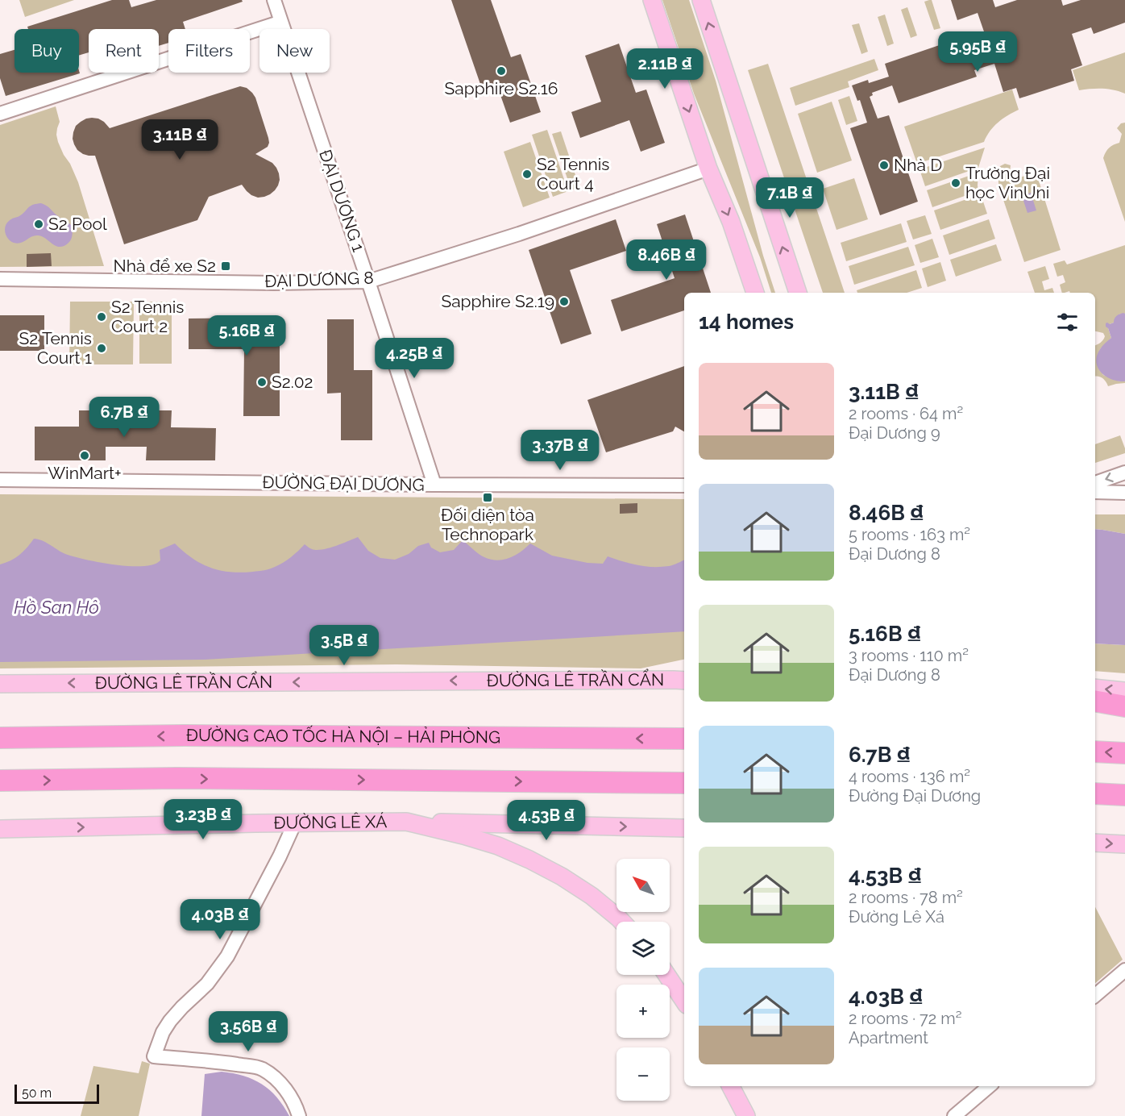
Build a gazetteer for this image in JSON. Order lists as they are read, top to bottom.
{
  "streets": {
    "highway": ["ĐƯỜNG CAO TỐC HÀ NỘI – HẢI PHÒNG"],
    "main road": ["ĐƯỜNG LÊ TRẦN CẨN", "ĐƯỜNG LÊ XÁ"],
    "street": ["ĐẠI DƯƠNG 1", "ĐẠI DƯƠNG 8", "ĐƯỜNG ĐẠI DƯƠNG"]
  },
  "crossings": [
    ["ĐẠI DƯƠNG 1", "ĐẠI DƯƠNG 8"],
    ["ĐẠI DƯƠNG 1", "ĐƯỜNG ĐẠI DƯƠNG"]
  ],
  "one_way": ["ĐƯỜNG LÊ XÁ"],
  "water": ["Hồ San Hô"],
  "places": {
    "other": [
      "Sapphire S2.16",
      "Nhà D",
      "S2 Tennis Court 4",
      "Trường Đại học VinUni",
      "S2 Pool",
      "Sapphire S2.19",
      "S2 Tennis Court 2",
      "S2 Tennis Court 1",
      "S2.02",
      "WinMart+"
    ],
    "transit": ["Nhà để xe S2", "Đối diện tòa Technopark"]
  },
  "scale_bar": "50 m",
  "north": "top left",
  "page": {
    "chip": [
      "Buy",
      "Rent",
      "Filters",
      "New"
    ],
    "price": [
      "5.95B ₫",
      "2.11B ₫",
      "3.11B ₫",
      "7.1B ₫",
      "8.46B ₫",
      "5.16B ₫",
      "4.25B ₫",
      "6.7B ₫",
      "3.37B ₫",
      "3.5B ₫",
      "3.23B ₫",
      "4.53B ₫",
      "4.03B ₫",
      "3.56B ₫"
    ],
    "heading": "14 homes",
    "list": [
      {
        "name": "3.11B ₫",
        "note": "2 rooms · 64 m² · Đại Dương 9"
      },
      {
        "name": "8.46B ₫",
        "note": "5 rooms · 163 m² · Đại Dương 8"
      },
      {
        "name": "5.16B ₫",
        "note": "3 rooms · 110 m² · Đại Dương 8"
      },
      {
        "name": "6.7B ₫",
        "note": "4 rooms · 136 m² · Đường Đại Dương"
      },
      {
        "name": "4.53B ₫",
        "note": "2 rooms · 78 m² · Đường Lê Xá"
      },
      {
        "name": "4.03B ₫",
        "note": "2 rooms · 72 m² · Apartment"
      }
    ],
    "map_buttons": ["+", "−"],
    "scale": "50 m"
  }
}
